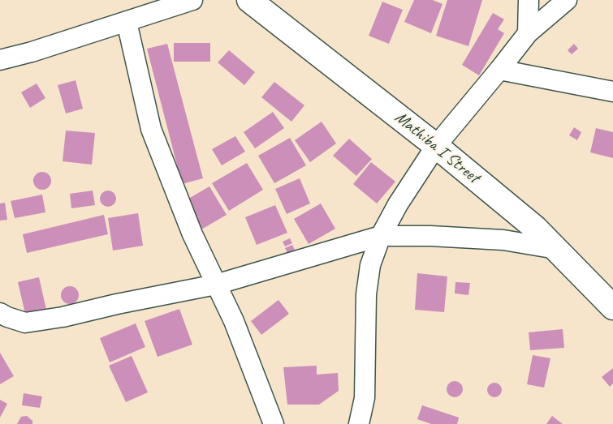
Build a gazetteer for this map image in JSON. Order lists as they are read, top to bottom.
{
  "streets": {
    "street": ["Mathiba I Street"]
  }
}
